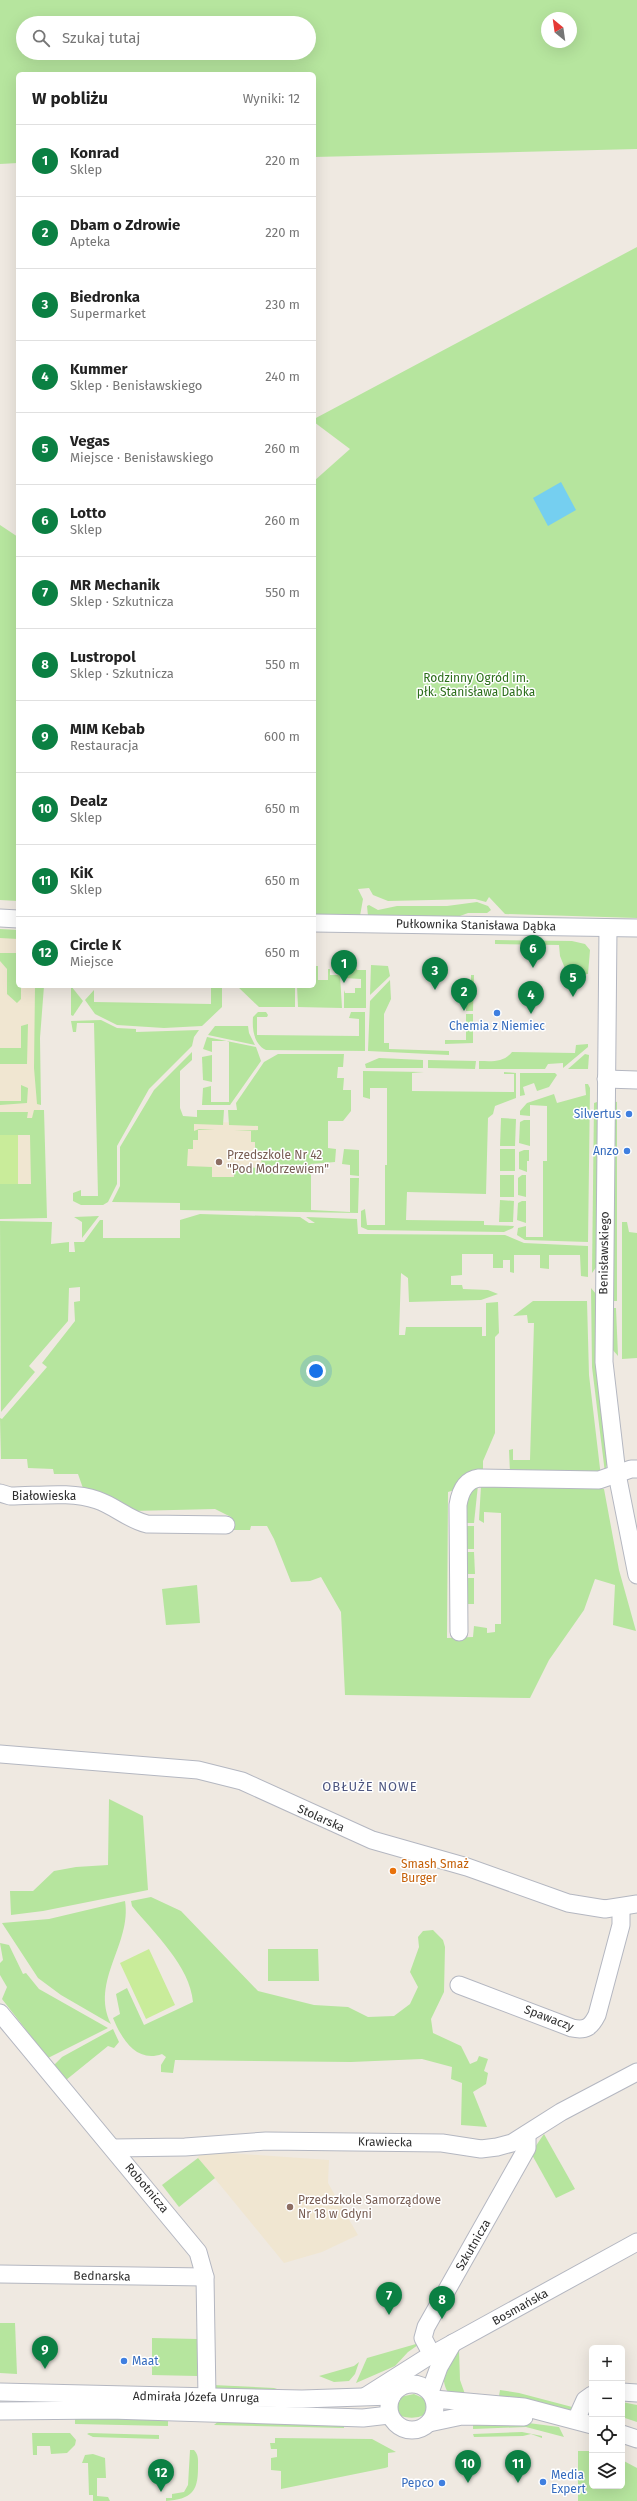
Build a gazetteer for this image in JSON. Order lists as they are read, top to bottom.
{
  "streets": {
    "street": [
      "Pułkownika Stanisława Dąbka",
      "Benisławskiego",
      "Białowieska",
      "Stolarska",
      "Spawaczy",
      "Krawiecka",
      "Robotnicza",
      "Szkutnicza",
      "Bednarska",
      "Bosmańska",
      "Admirała Józefa Unruga"
    ]
  },
  "crossings": [
    ["Pułkownika Stanisława Dąbka", "Benisławskiego"],
    ["Stolarska", "Spawaczy"],
    ["Krawiecka", "Robotnicza"],
    ["Krawiecka", "Szkutnicza"],
    ["Robotnicza", "Bednarska"],
    ["Robotnicza", "Admirała Józefa Unruga"],
    ["Szkutnicza", "Bosmańska"],
    ["Bosmańska", "Admirała Józefa Unruga"]
  ],
  "districts": ["OBŁUŻE NOWE"],
  "parks": ["Rodzinny Ogród im. płk. Stanisława Dabka"],
  "places": [
    "Chemia z Niemiec",
    "Silvertus",
    "Anzo",
    "Przedszkole Nr 42 \"Pod Modrzewiem\"",
    "Smash Smaż Burger",
    "Przedszkole Samorządowe Nr 18 w Gdyni",
    "Maat",
    "Media Expert",
    "Pepco"
  ],
  "north": "top left",
  "page": {
    "search": "Szukaj tutaj",
    "heading": ["W pobliżu", "Wyniki: 12"],
    "list": [
      {
        "mark": "1",
        "name": "Konrad",
        "note": "Sklep",
        "value": "220 m"
      },
      {
        "mark": "2",
        "name": "Dbam o Zdrowie",
        "note": "Apteka",
        "value": "220 m"
      },
      {
        "mark": "3",
        "name": "Biedronka",
        "note": "Supermarket",
        "value": "230 m"
      },
      {
        "mark": "4",
        "name": "Kummer",
        "note": "Sklep · Benisławskiego",
        "value": "240 m"
      },
      {
        "mark": "5",
        "name": "Vegas",
        "note": "Miejsce · Benisławskiego",
        "value": "260 m"
      },
      {
        "mark": "6",
        "name": "Lotto",
        "note": "Sklep",
        "value": "260 m"
      },
      {
        "mark": "7",
        "name": "MR Mechanik",
        "note": "Sklep · Szkutnicza",
        "value": "550 m"
      },
      {
        "mark": "8",
        "name": "Lustropol",
        "note": "Sklep · Szkutnicza",
        "value": "550 m"
      },
      {
        "mark": "9",
        "name": "MIM Kebab",
        "note": "Restauracja",
        "value": "600 m"
      },
      {
        "mark": "10",
        "name": "Dealz",
        "note": "Sklep",
        "value": "650 m"
      },
      {
        "mark": "11",
        "name": "KiK",
        "note": "Sklep",
        "value": "650 m"
      },
      {
        "mark": "12",
        "name": "Circle K",
        "note": "Miejsce",
        "value": "650 m"
      }
    ],
    "pins": [
      "6",
      "1",
      "3",
      "5",
      "2",
      "4",
      "7",
      "8",
      "9",
      "10",
      "11",
      "12"
    ],
    "map_buttons": ["+", "−"]
  }
}
